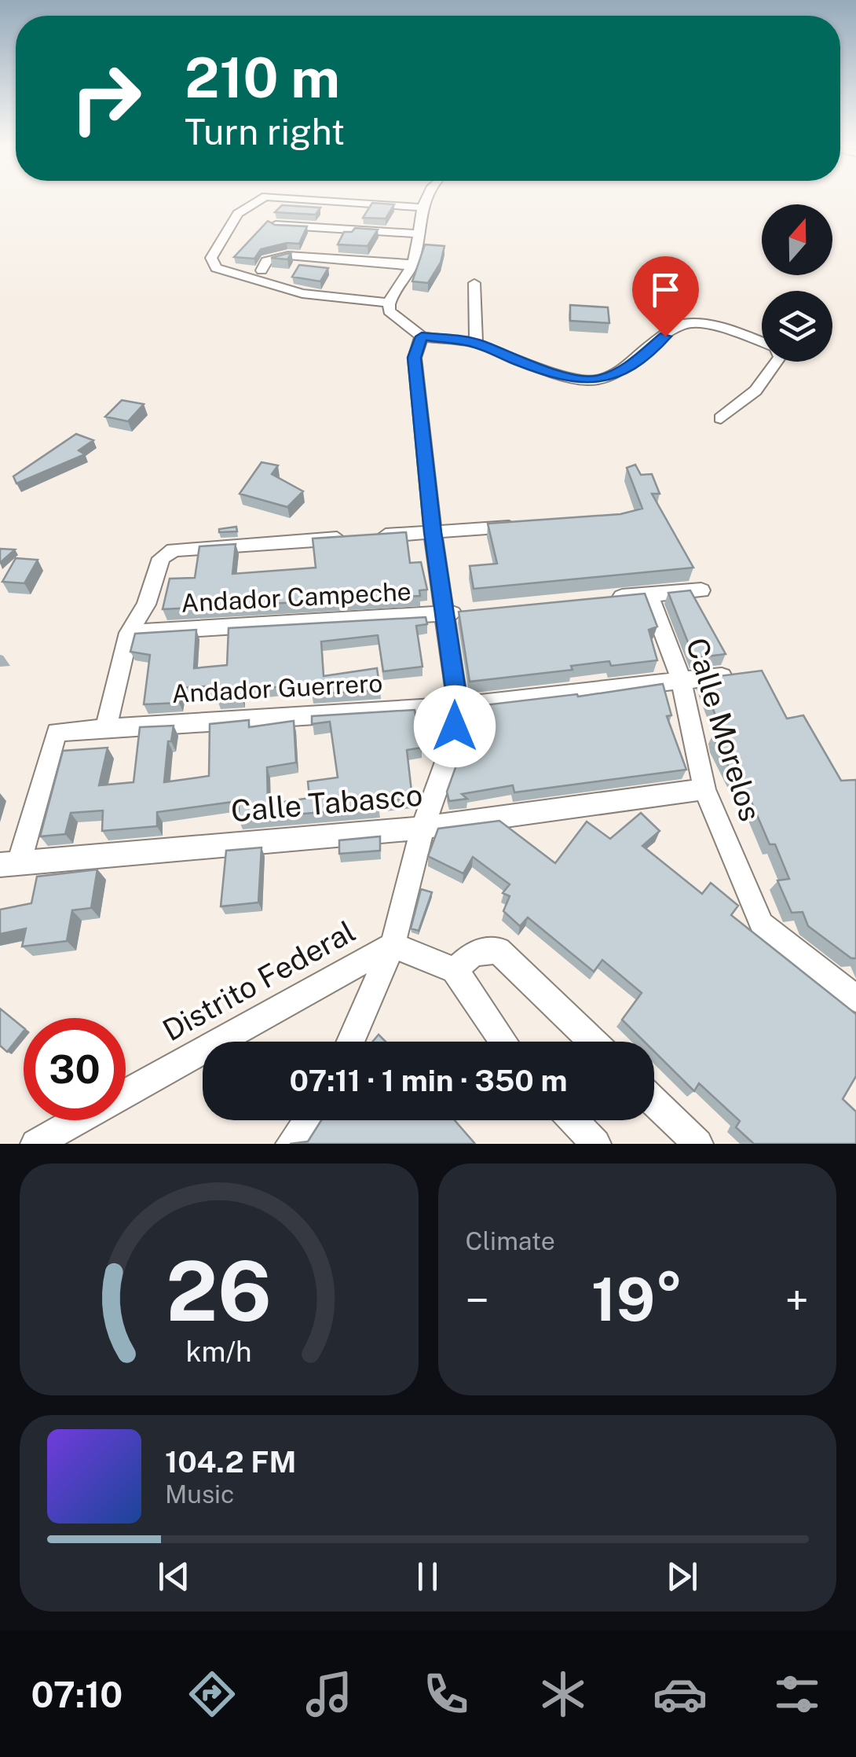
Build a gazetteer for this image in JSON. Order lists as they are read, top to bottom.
{
  "streets": {
    "street": [
      "Andador Campeche",
      "Andador Guerrero",
      "Calle Morelos",
      "Calle Tabasco",
      "Distrito Federal"
    ]
  },
  "crossings": [
    ["Andador Guerrero", "Calle Morelos"],
    ["Andador Guerrero", "Calle Tabasco"],
    ["Calle Morelos", "Calle Tabasco"]
  ],
  "north": "top",
  "page": {
    "turn": ["210 m", "Turn right"],
    "limit": "30",
    "trip": "07:11 · 1 min · 350 m",
    "tile": "Climate",
    "heat": ["−", "19°", "+"],
    "song": ["104.2 FM", "Music"],
    "tabs": "07:10",
    "gauge": ["26", "km/h"]
  }
}
